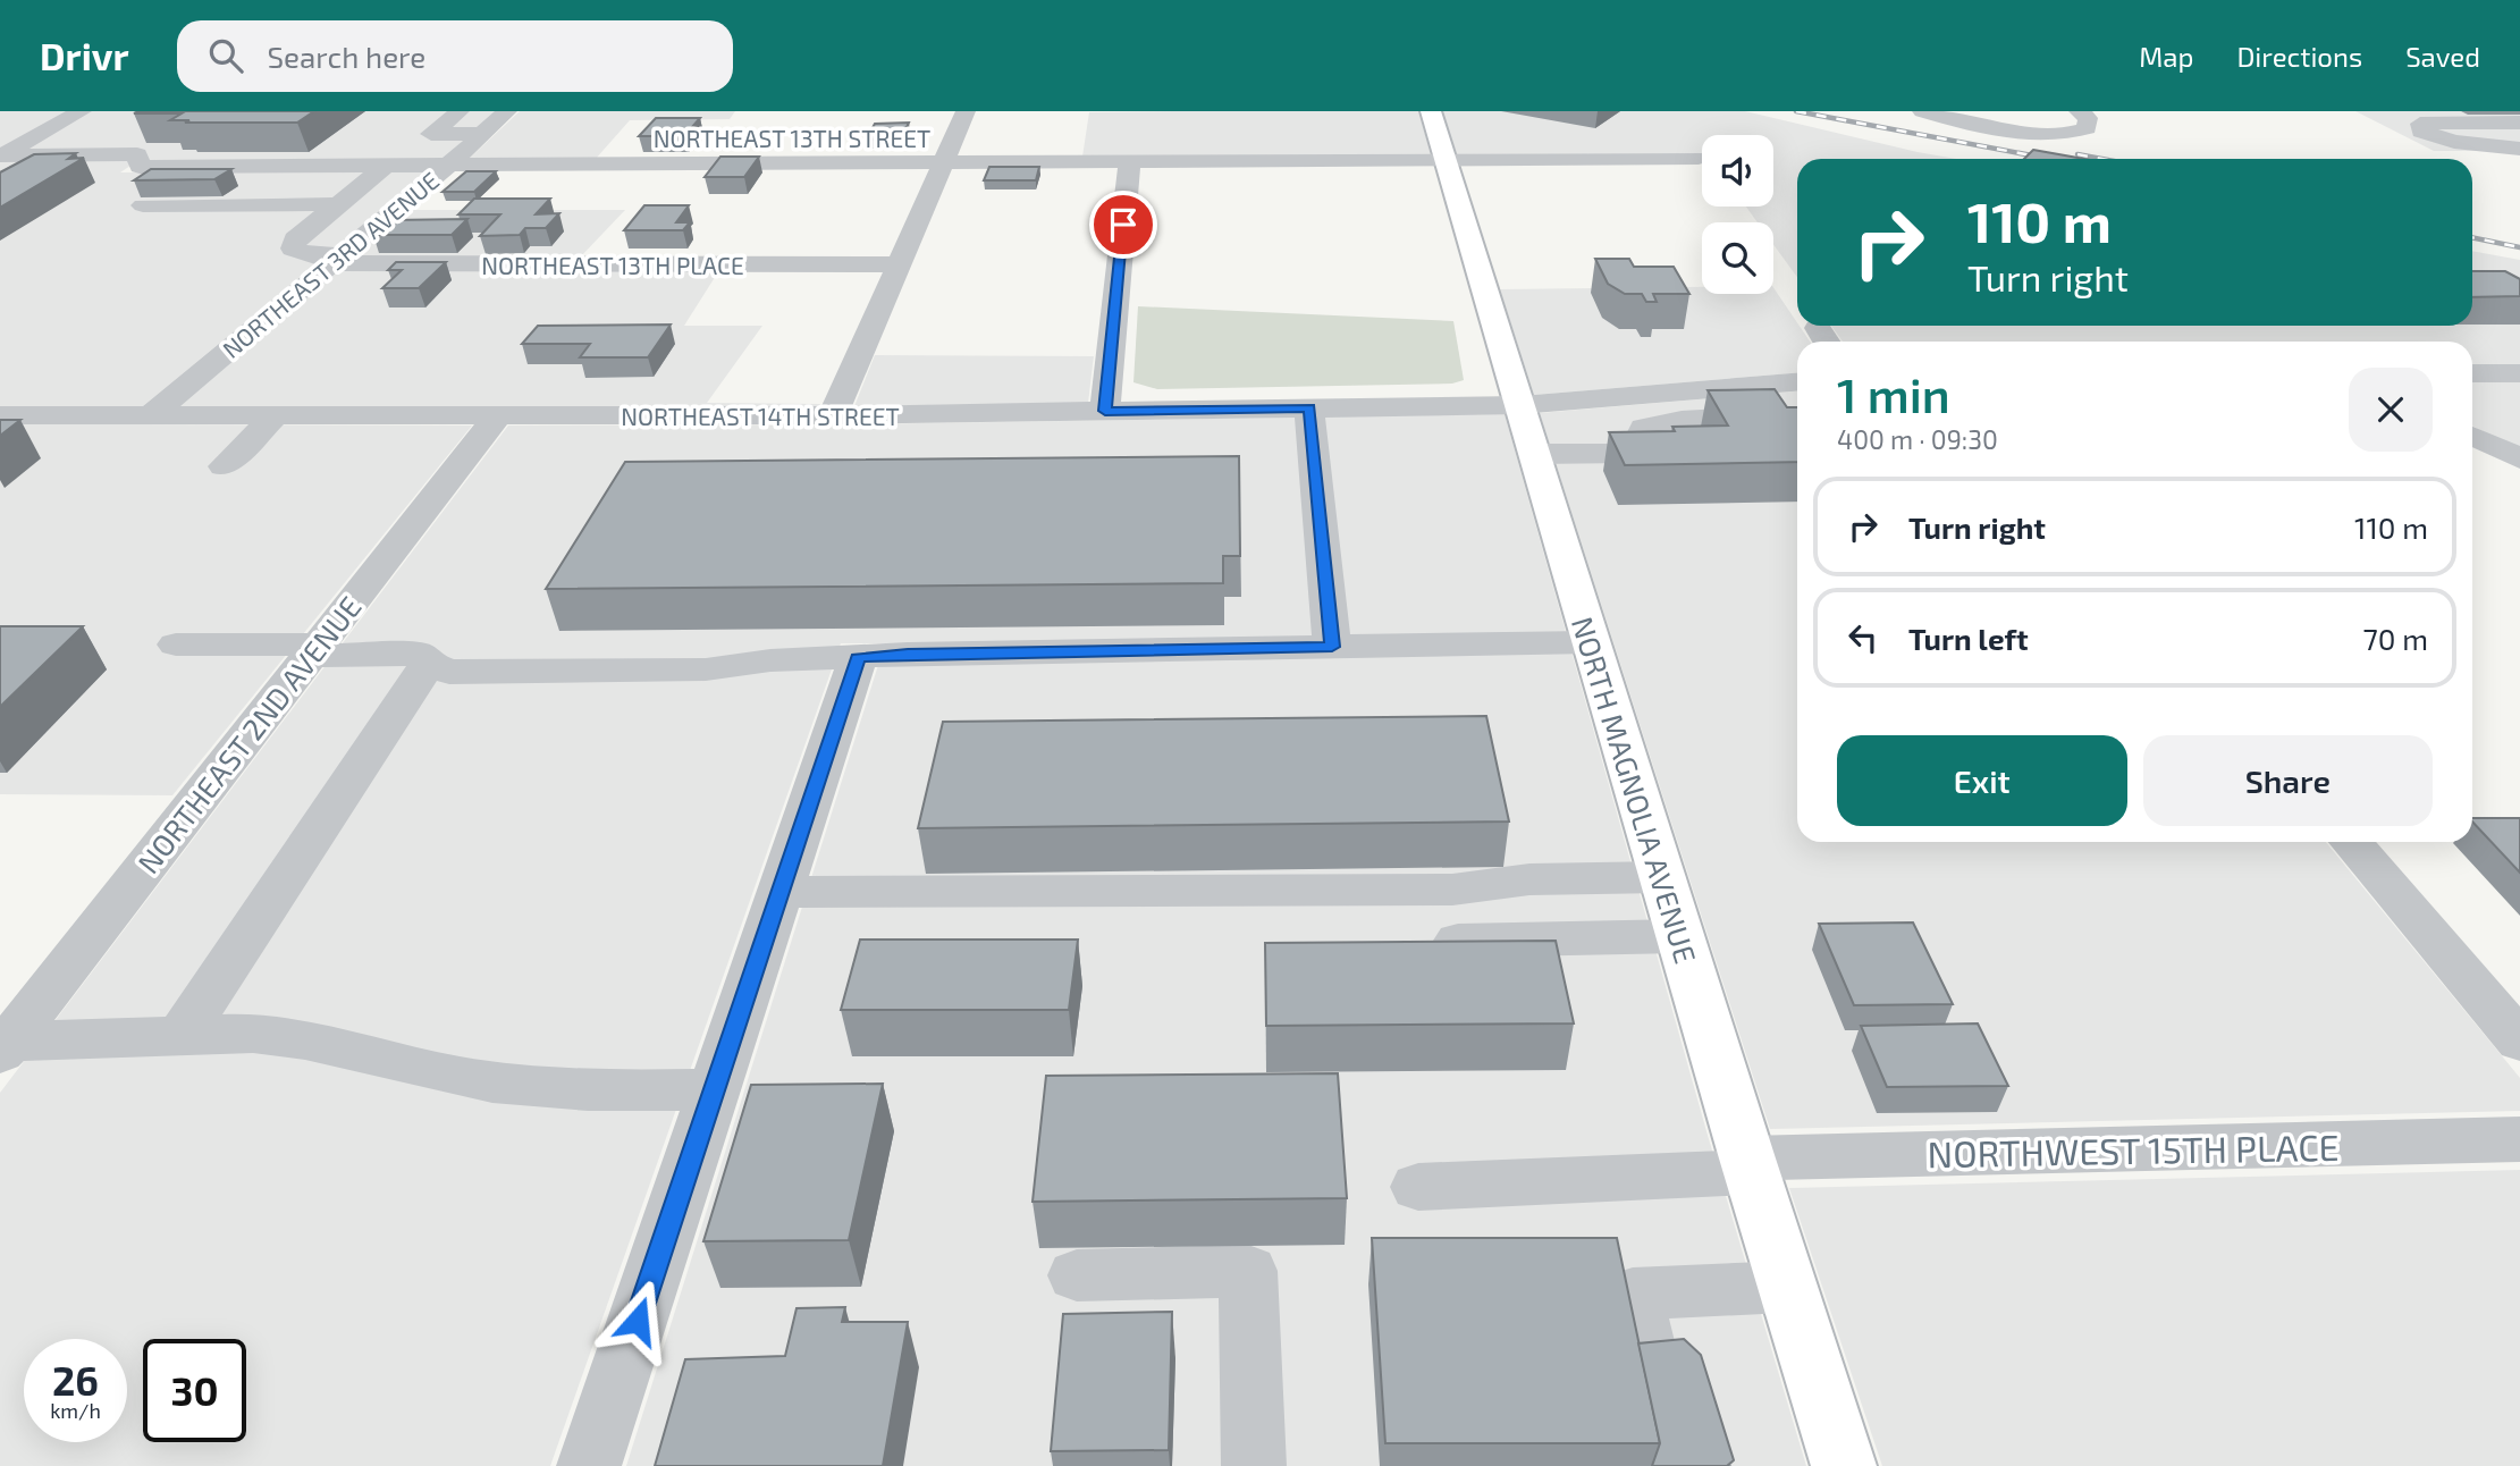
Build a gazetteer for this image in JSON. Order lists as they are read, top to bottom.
{
  "streets": {
    "main road": ["NORTH MAGNOLIA AVENUE"],
    "street": [
      "NORTHEAST 13TH STREET",
      "NORTHEAST 3RD AVENUE",
      "NORTHEAST 13TH PLACE",
      "NORTHEAST 14TH STREET",
      "NORTHEAST 2ND AVENUE",
      "NORTHWEST 15TH PLACE"
    ]
  },
  "crossings": [
    ["NORTHEAST 13TH STREET", "NORTHEAST 3RD AVENUE"],
    ["NORTHEAST 13TH STREET", "NORTH MAGNOLIA AVENUE"],
    ["NORTHEAST 3RD AVENUE", "NORTHEAST 13TH PLACE"],
    ["NORTHEAST 3RD AVENUE", "NORTHEAST 14TH STREET"],
    ["NORTHEAST 14TH STREET", "NORTHEAST 2ND AVENUE"],
    ["NORTHEAST 14TH STREET", "NORTH MAGNOLIA AVENUE"],
    ["NORTH MAGNOLIA AVENUE", "NORTHWEST 15TH PLACE"]
  ],
  "page": {
    "header": "Drivr",
    "search": "Search here",
    "nav": ["Map", "Directions", "Saved"],
    "turn": ["110 m", "Turn right"],
    "heading": ["1 min", "400 m · 09:30"],
    "list": [
      {
        "name": "Turn right",
        "value": "110 m"
      },
      {
        "name": "Turn left",
        "value": "70 m"
      }
    ],
    "buttons": ["Exit", "Share"],
    "speed": "26 km/h",
    "limit": "30"
  }
}
